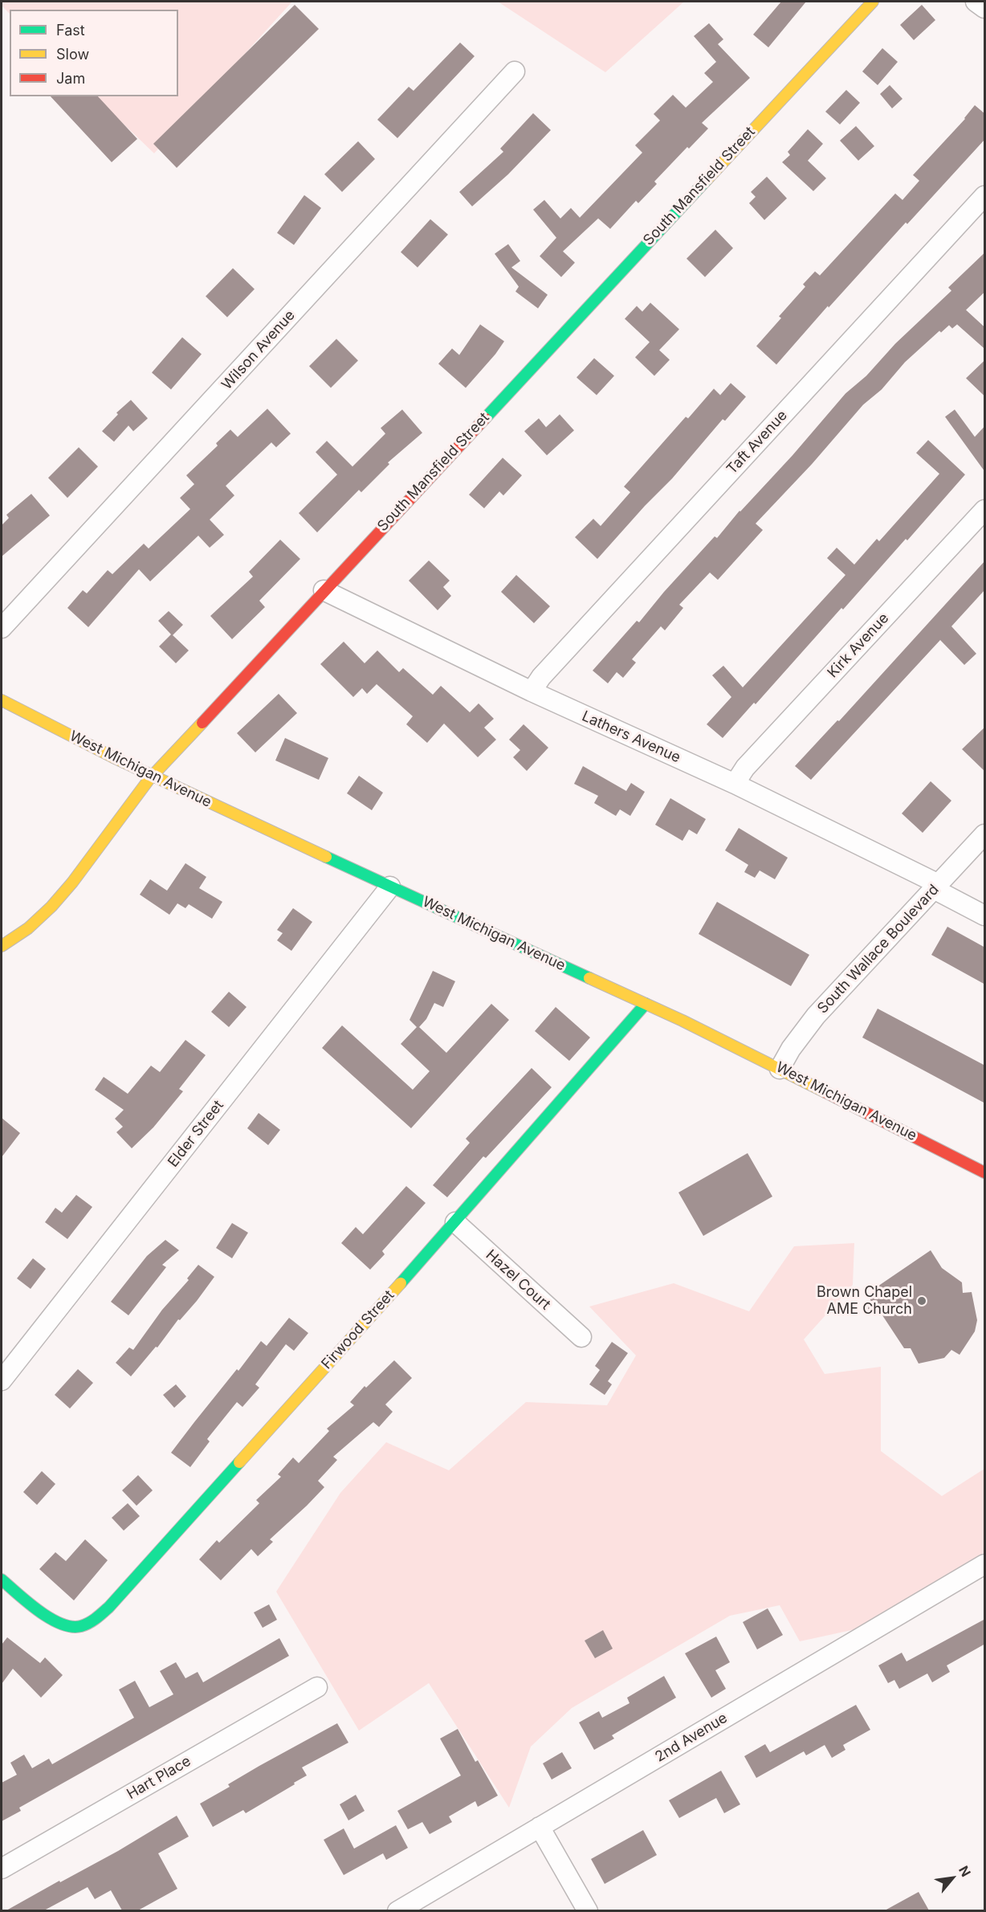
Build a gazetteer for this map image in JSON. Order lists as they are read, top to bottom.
{
  "streets": {
    "street": [
      "South Mansfield Street",
      "Wilson Avenue",
      "Taft Avenue",
      "Kirk Avenue",
      "Lathers Avenue",
      "West Michigan Avenue",
      "South Wallace Boulevard",
      "Elder Street",
      "Hazel Court",
      "Firwood Street",
      "2nd Avenue",
      "Hart Place"
    ]
  },
  "crossings": [
    ["South Mansfield Street", "Lathers Avenue"],
    ["South Mansfield Street", "West Michigan Avenue"],
    ["Taft Avenue", "Lathers Avenue"],
    ["Kirk Avenue", "Lathers Avenue"],
    ["Lathers Avenue", "South Wallace Boulevard"],
    ["West Michigan Avenue", "South Wallace Boulevard"],
    ["West Michigan Avenue", "Elder Street"],
    ["West Michigan Avenue", "Firwood Street"],
    ["Hazel Court", "Firwood Street"]
  ],
  "places": ["Brown Chapel AME Church"],
  "legend": ["Fast", "Slow", "Jam"],
  "north": "top right"
}
